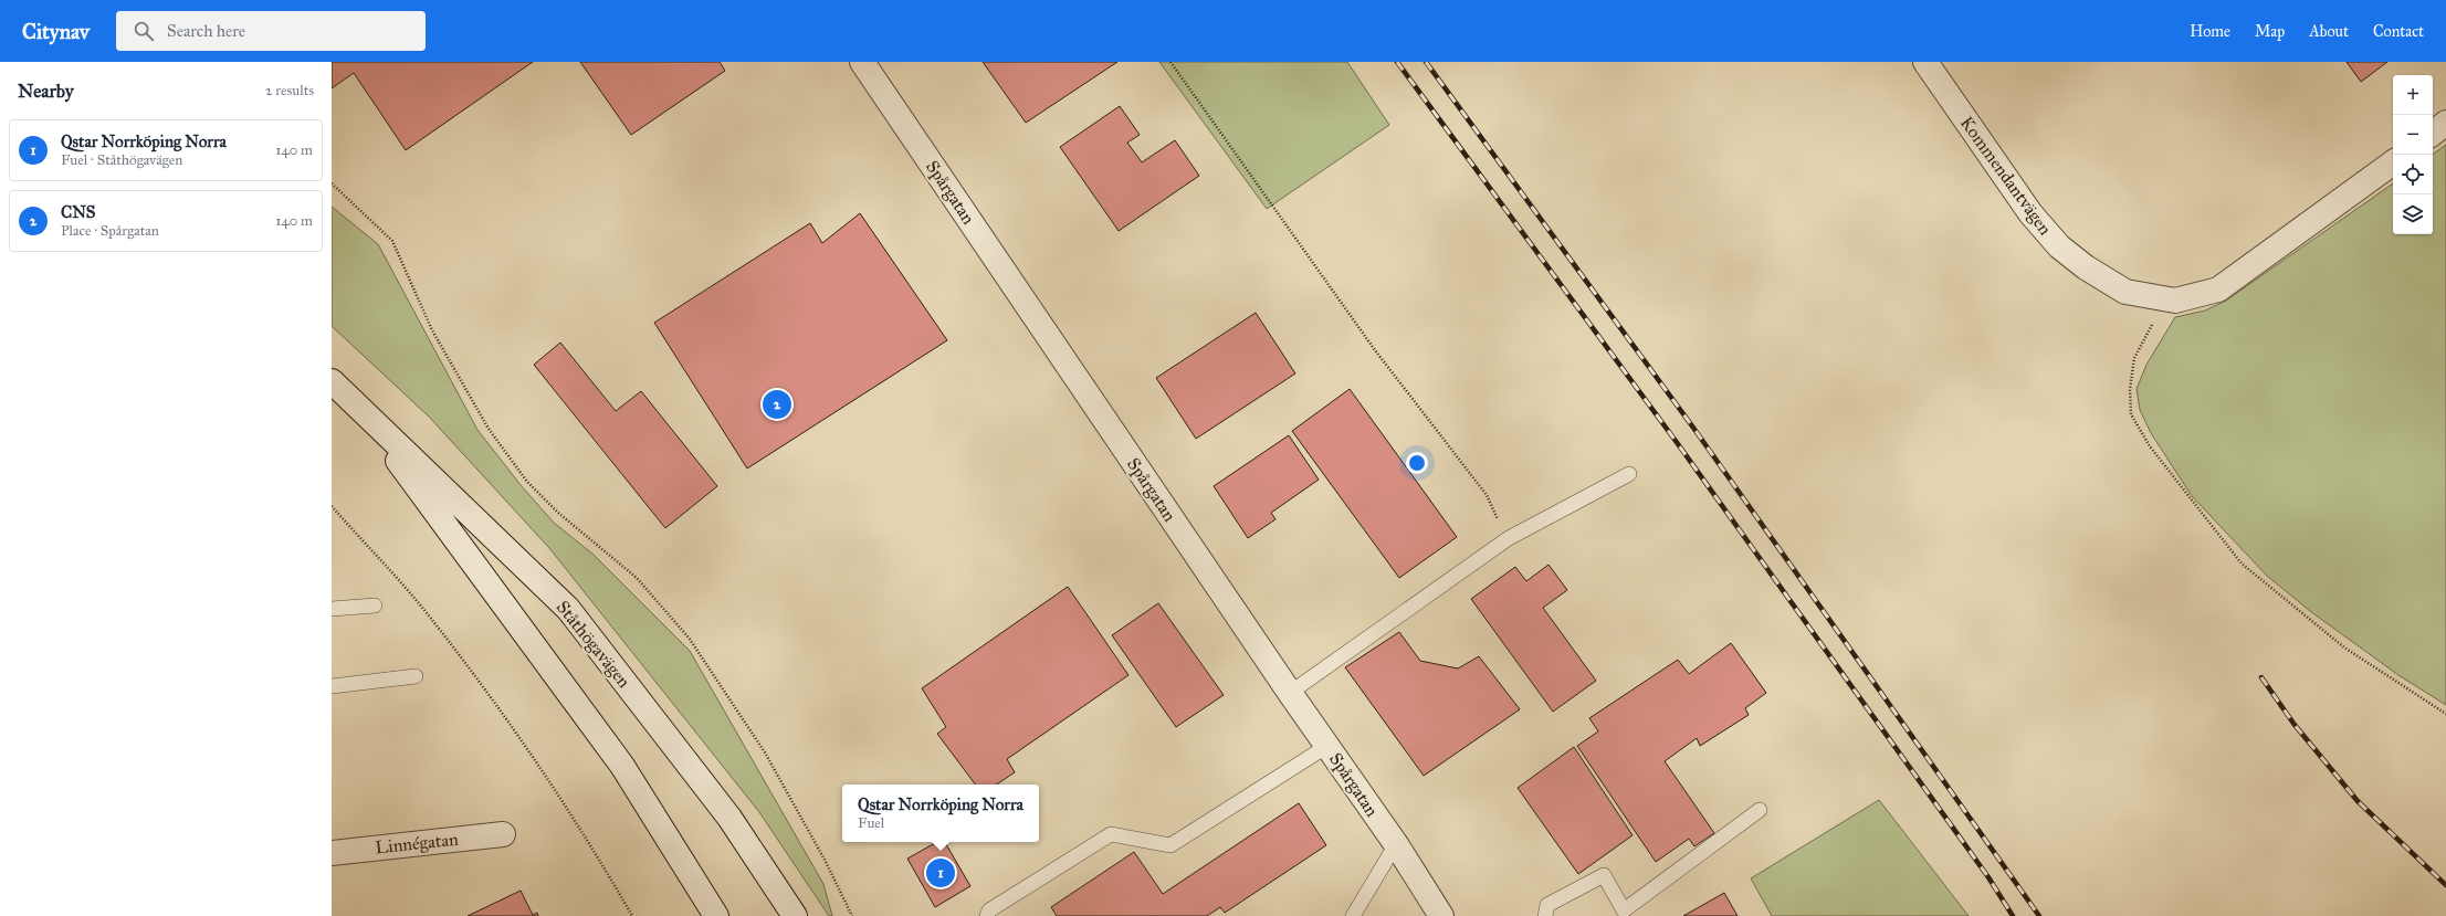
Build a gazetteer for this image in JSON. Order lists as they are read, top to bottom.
{
  "streets": {
    "street": [
      "Kommendantvägen",
      "Spårgatan",
      "Ståthögavägen",
      "Linnégatan"
    ]
  },
  "page": {
    "header": "Citynav",
    "search": "Search here",
    "nav": [
      "Home",
      "Map",
      "About",
      "Contact"
    ],
    "heading": ["Nearby", "2 results"],
    "map_buttons": ["+", "−"],
    "list": [
      {
        "mark": "1",
        "name": "Qstar Norrköping Norra",
        "note": "Fuel · Ståthögavägen",
        "value": "140 m"
      },
      {
        "mark": "2",
        "name": "CNS",
        "note": "Place · Spårgatan",
        "value": "140 m"
      }
    ],
    "pins": ["2", "1"],
    "popup": ["Qstar Norrköping Norra", "Fuel"]
  }
}
